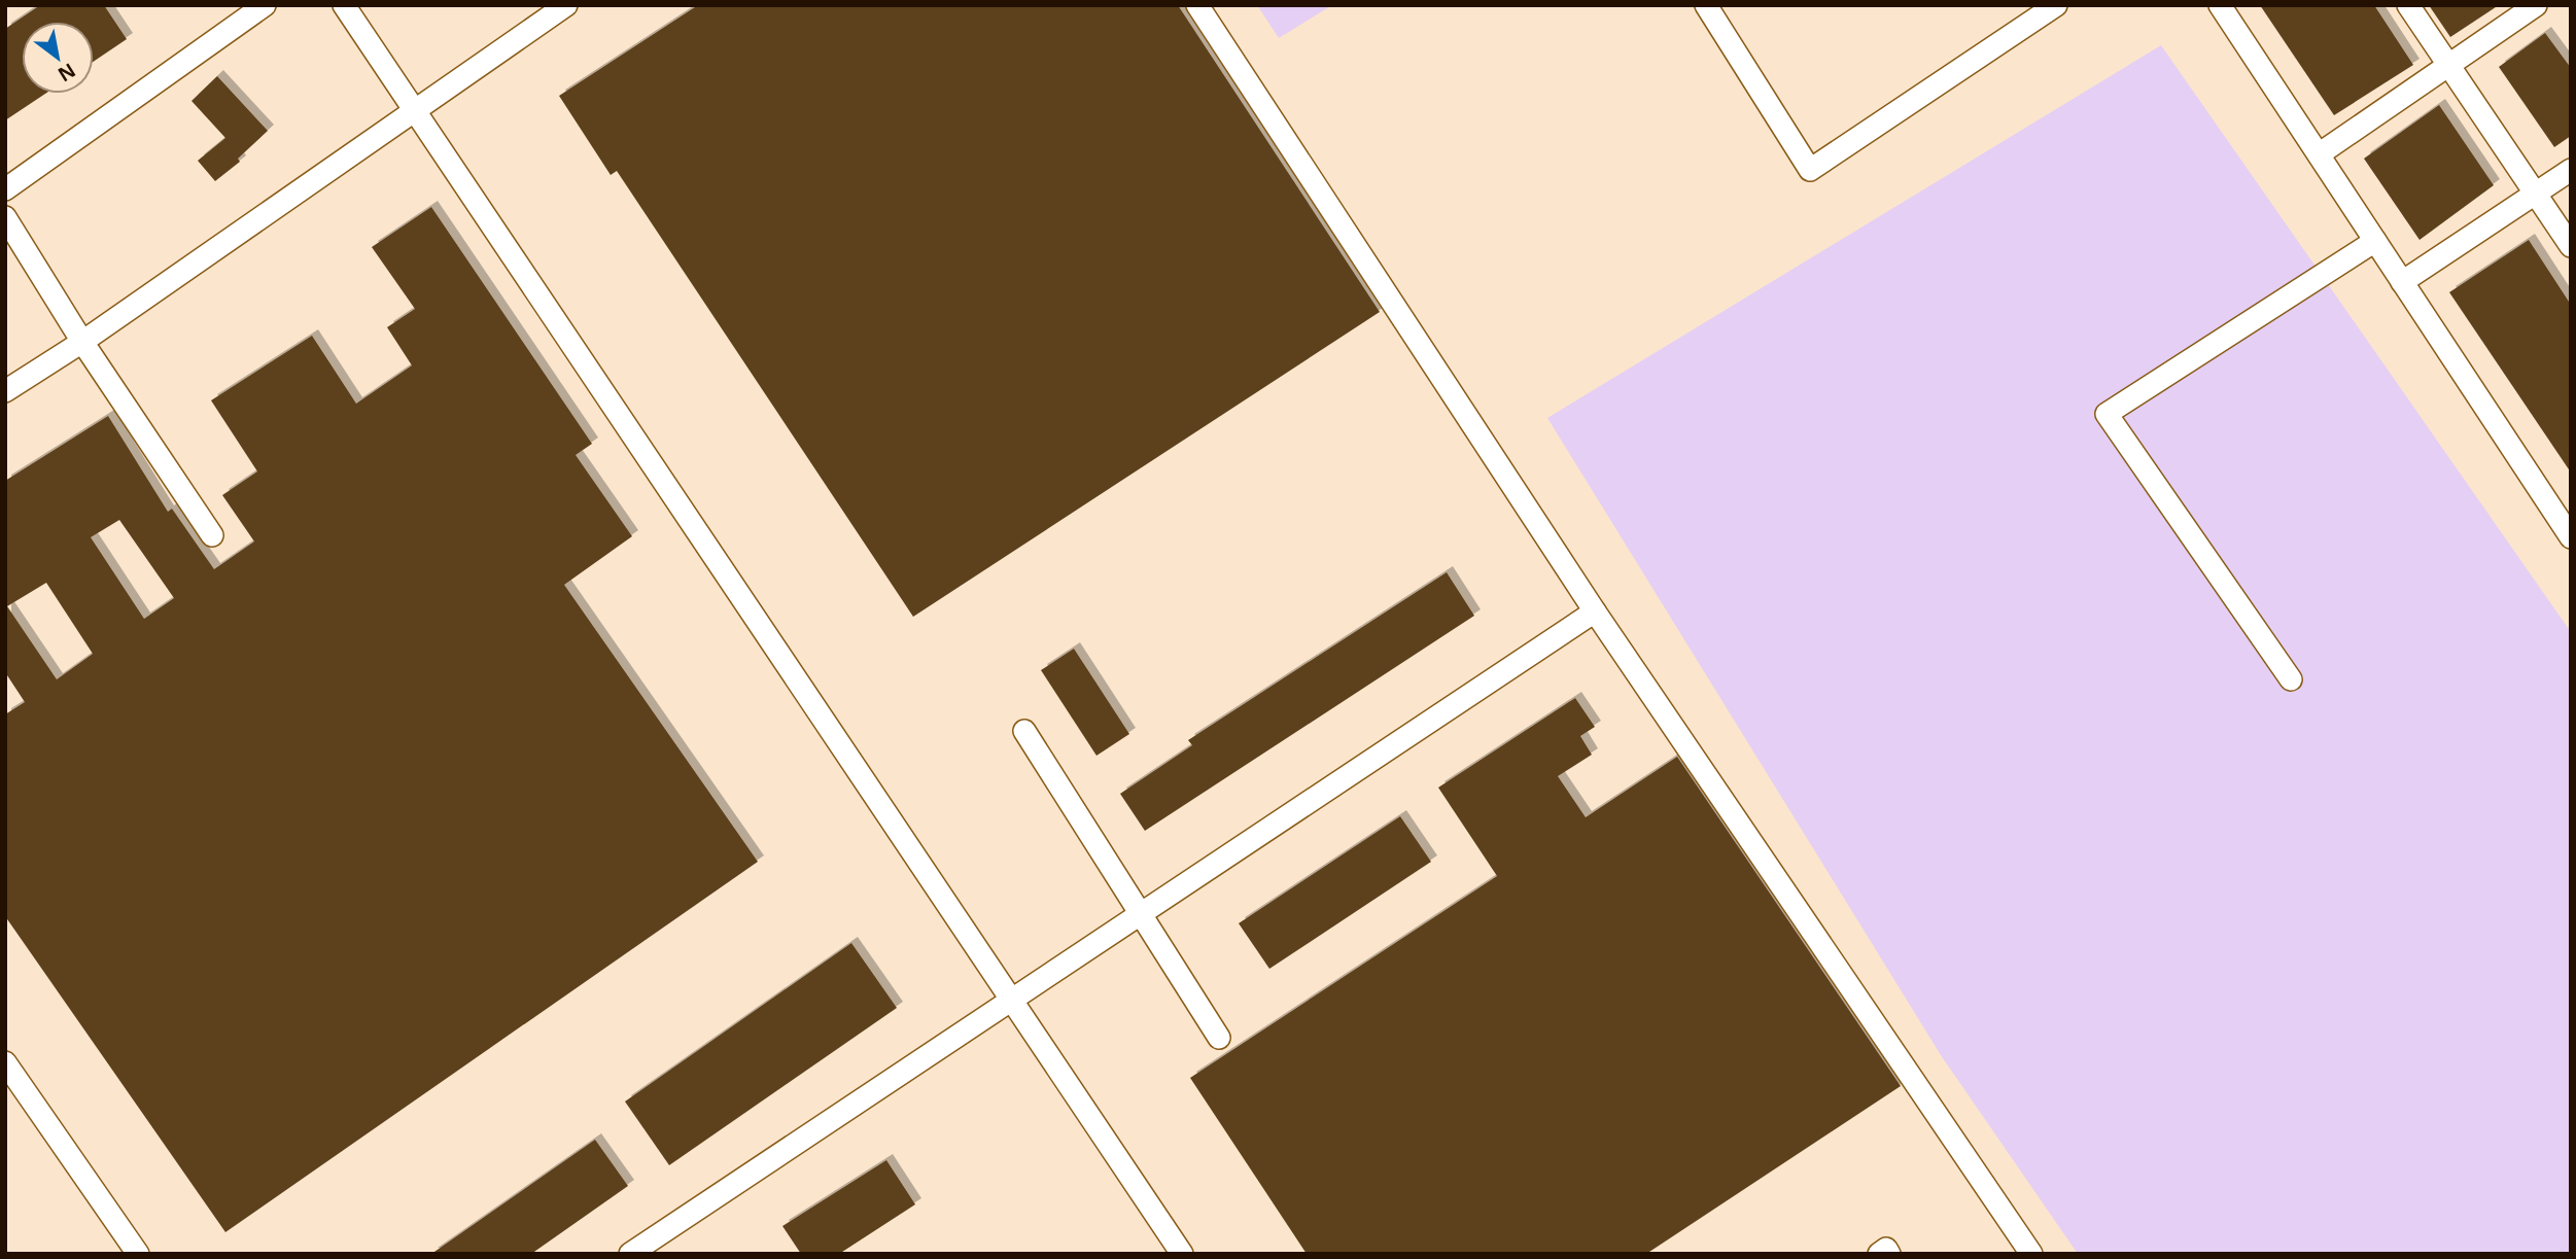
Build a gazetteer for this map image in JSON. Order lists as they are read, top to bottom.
{
  "north": "bottom right"
}
